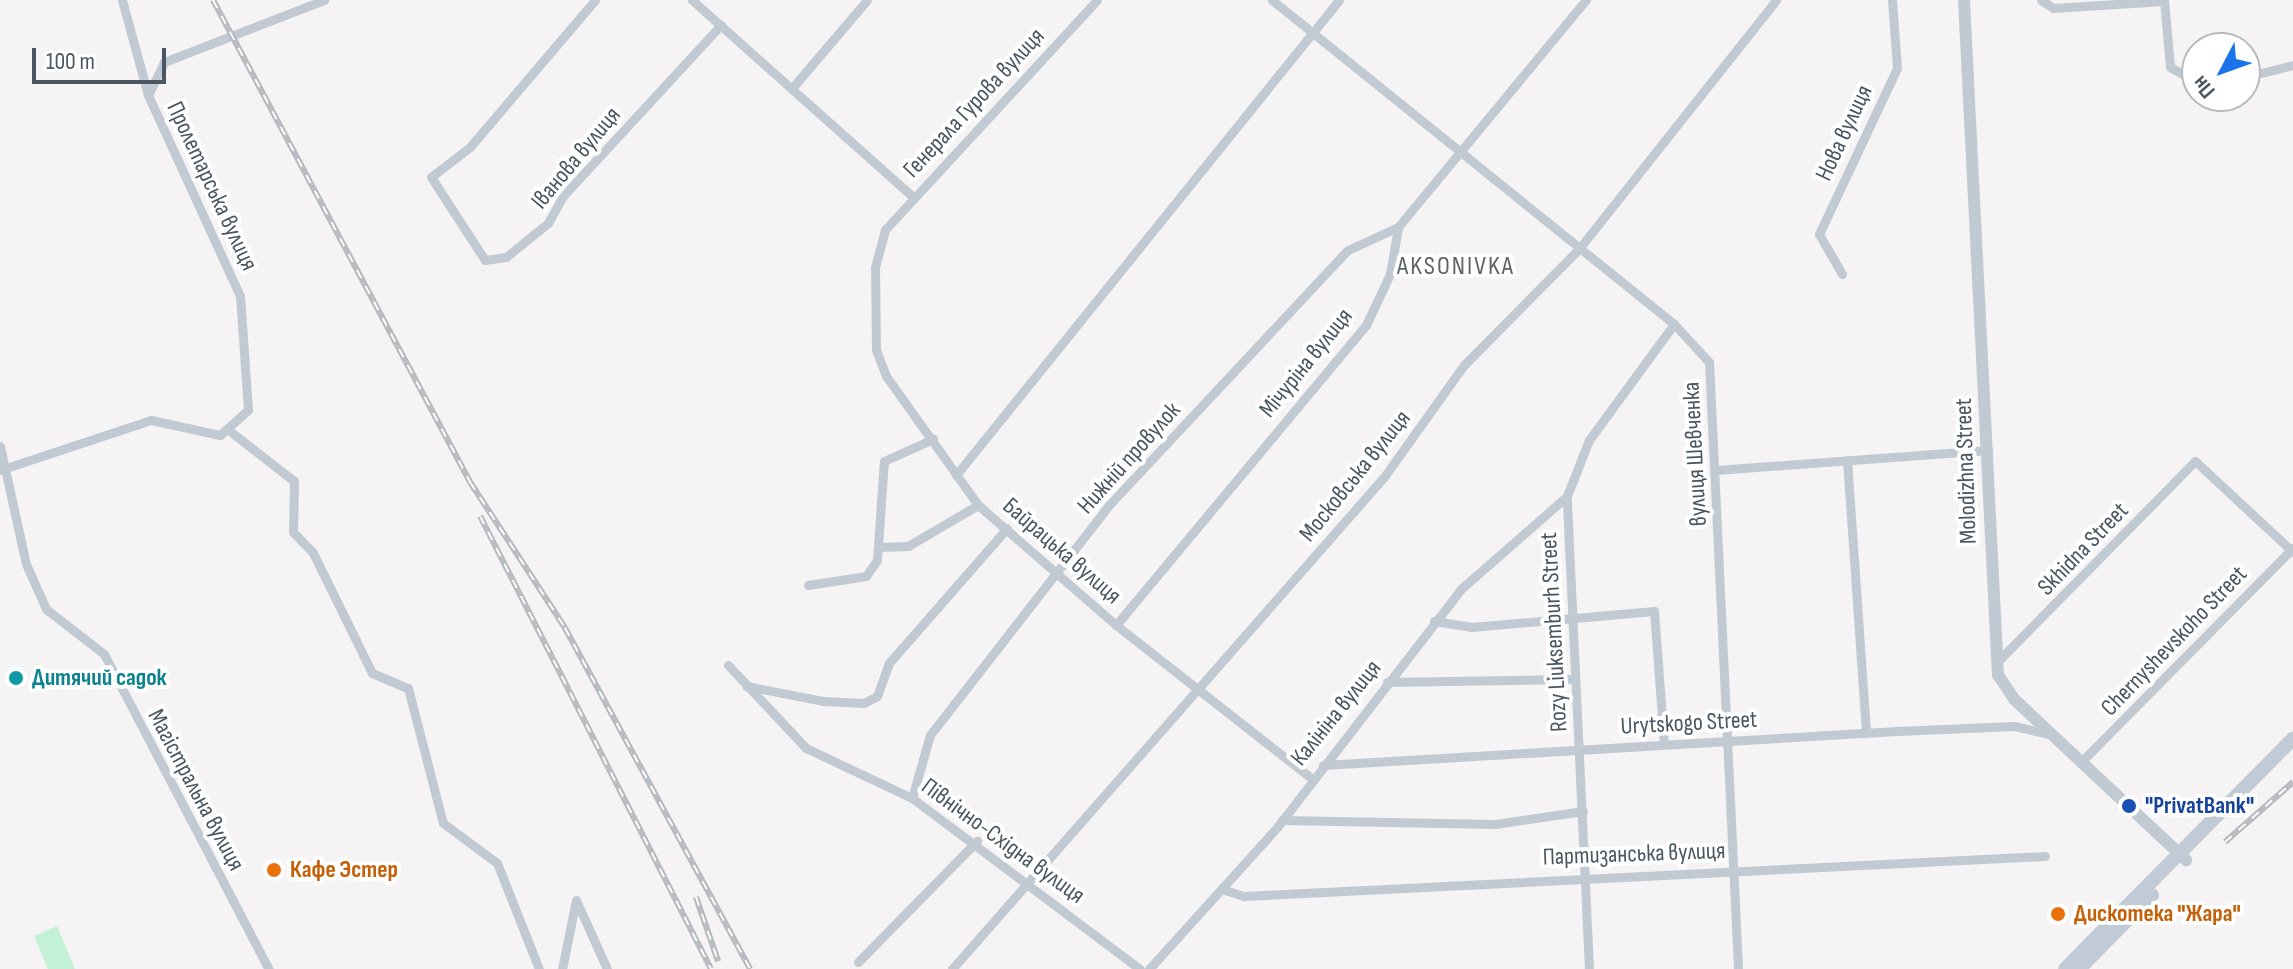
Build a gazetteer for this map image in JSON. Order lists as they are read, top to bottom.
{
  "streets": {
    "street": [
      "Генерала Гурова вулиця",
      "Нова вулиця",
      "Іванова вулиця",
      "Пролетарська вулиця",
      "Мічуріна вулиця",
      "вулиця Шевченка",
      "Нижній провулок",
      "Molodizhna Street",
      "Московська вулиця",
      "Skhidna Street",
      "Байрацька вулиця",
      "Rozy Liuksemburh Street",
      "Chernyshevskoho Street",
      "Калініна вулиця",
      "Urytskogo Street",
      "Магістральна вулиця",
      "Північно-Східна вулиця",
      "Партизанська вулиця"
    ]
  },
  "crossings": [
    ["Генерала Гурова вулиця", "Байрацька вулиця"],
    ["Мічуріна вулиця", "вулиця Шевченка"],
    ["Мічуріна вулиця", "Нижній провулок"],
    ["Мічуріна вулиця", "Байрацька вулиця"],
    ["вулиця Шевченка", "Московська вулиця"],
    ["вулиця Шевченка", "Rozy Liuksemburh Street"],
    ["вулиця Шевченка", "Urytskogo Street"],
    ["вулиця Шевченка", "Партизанська вулиця"],
    ["Нижній провулок", "Байрацька вулиця"],
    ["Нижній провулок", "Північно-Східна вулиця"],
    ["Molodizhna Street", "Skhidna Street"],
    ["Molodizhna Street", "Chernyshevskoho Street"],
    ["Molodizhna Street", "Urytskogo Street"],
    ["Московська вулиця", "Байрацька вулиця"],
    ["Московська вулиця", "Північно-Східна вулиця"],
    ["Skhidna Street", "Chernyshevskoho Street"],
    ["Байрацька вулиця", "Калініна вулиця"],
    ["Rozy Liuksemburh Street", "Калініна вулиця"],
    ["Rozy Liuksemburh Street", "Urytskogo Street"],
    ["Rozy Liuksemburh Street", "Партизанська вулиця"],
    ["Калініна вулиця", "Urytskogo Street"],
    ["Калініна вулиця", "Партизанська вулиця"]
  ],
  "districts": ["AKSONІVKA"],
  "places": [
    "Дитячий садок",
    "\"PrivatBank\"",
    "Кафе Эстер",
    "Дискотека \"Жара\""
  ],
  "scale_bar": "100 m",
  "north": "bottom left"
}
